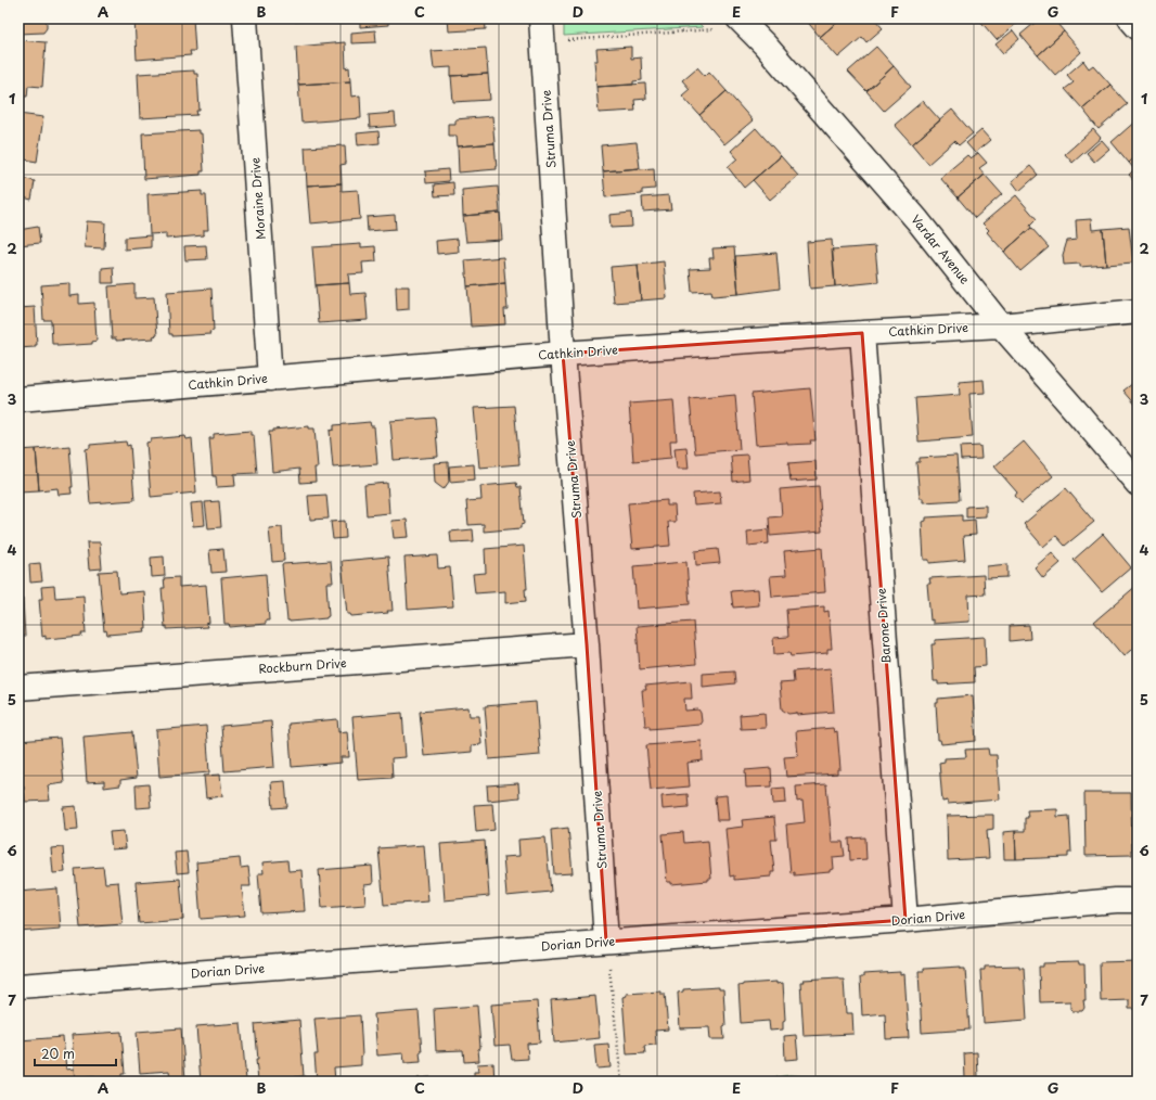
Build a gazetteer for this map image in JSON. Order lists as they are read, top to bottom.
{
  "streets": {
    "street": [
      "Struma Drive",
      "Moraine Drive",
      "Vardar Avenue",
      "Cathkin Drive",
      "Barone Drive",
      "Rockburn Drive",
      "Dorian Drive"
    ]
  },
  "crossings": [
    ["Struma Drive", "Cathkin Drive"],
    ["Struma Drive", "Rockburn Drive"],
    ["Struma Drive", "Dorian Drive"],
    ["Moraine Drive", "Cathkin Drive"],
    ["Vardar Avenue", "Cathkin Drive"],
    ["Cathkin Drive", "Barone Drive"],
    ["Barone Drive", "Dorian Drive"]
  ],
  "scale_bar": "20 m",
  "grid": {
    "columns": [
      "A",
      "B",
      "C",
      "D",
      "E",
      "F",
      "G"
    ],
    "rows": [
      "1",
      "2",
      "3",
      "4",
      "5",
      "6",
      "7"
    ]
  }
}
